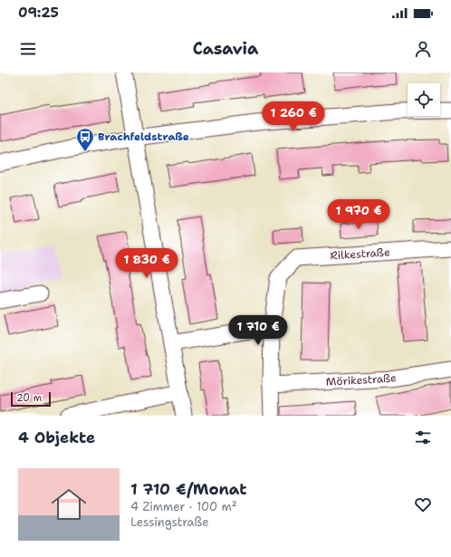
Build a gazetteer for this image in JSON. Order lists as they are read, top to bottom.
{
  "streets": {
    "street": ["Rilkestraße", "Mörikestraße"]
  },
  "places": {
    "bus stop": ["Brachfeldstraße"]
  },
  "scale_bar": "20 m",
  "page": {
    "status": "09:25",
    "header": "Casavia",
    "price": [
      "1 260 €",
      "1 970 €",
      "1 830 €",
      "1 710 €"
    ],
    "scale": "20 m",
    "heading": "4 Objekte",
    "list": [
      {
        "name": "1 710 €/Monat",
        "note": "4 Zimmer · 100 m² · Lessingstraße"
      }
    ]
  }
}
